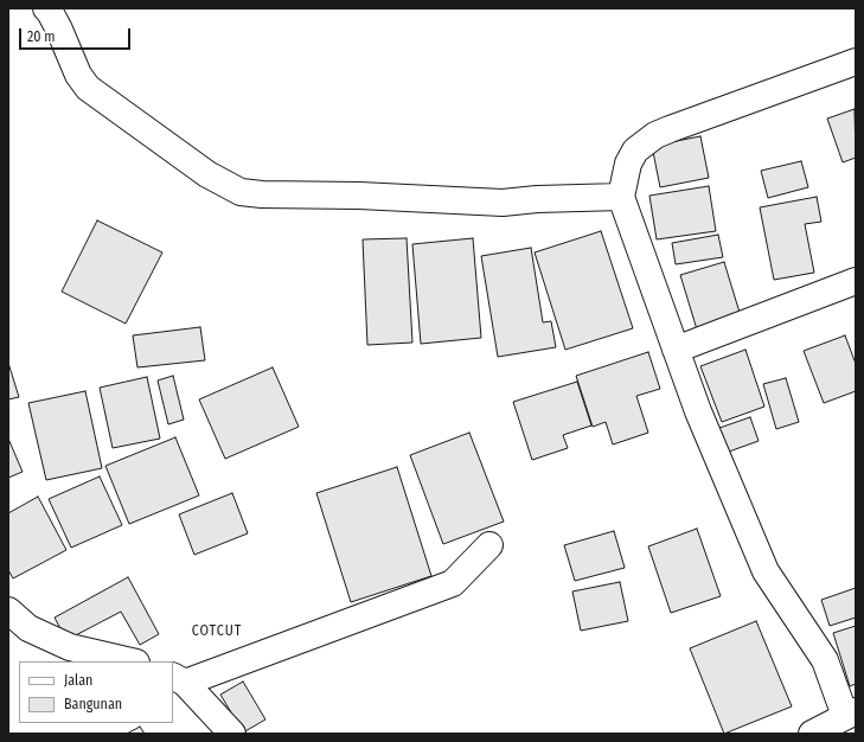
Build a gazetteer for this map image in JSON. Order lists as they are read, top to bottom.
{
  "districts": ["COTCUT"],
  "legend": ["Jalan", "Bangunan"],
  "scale_bar": "20 m"
}
